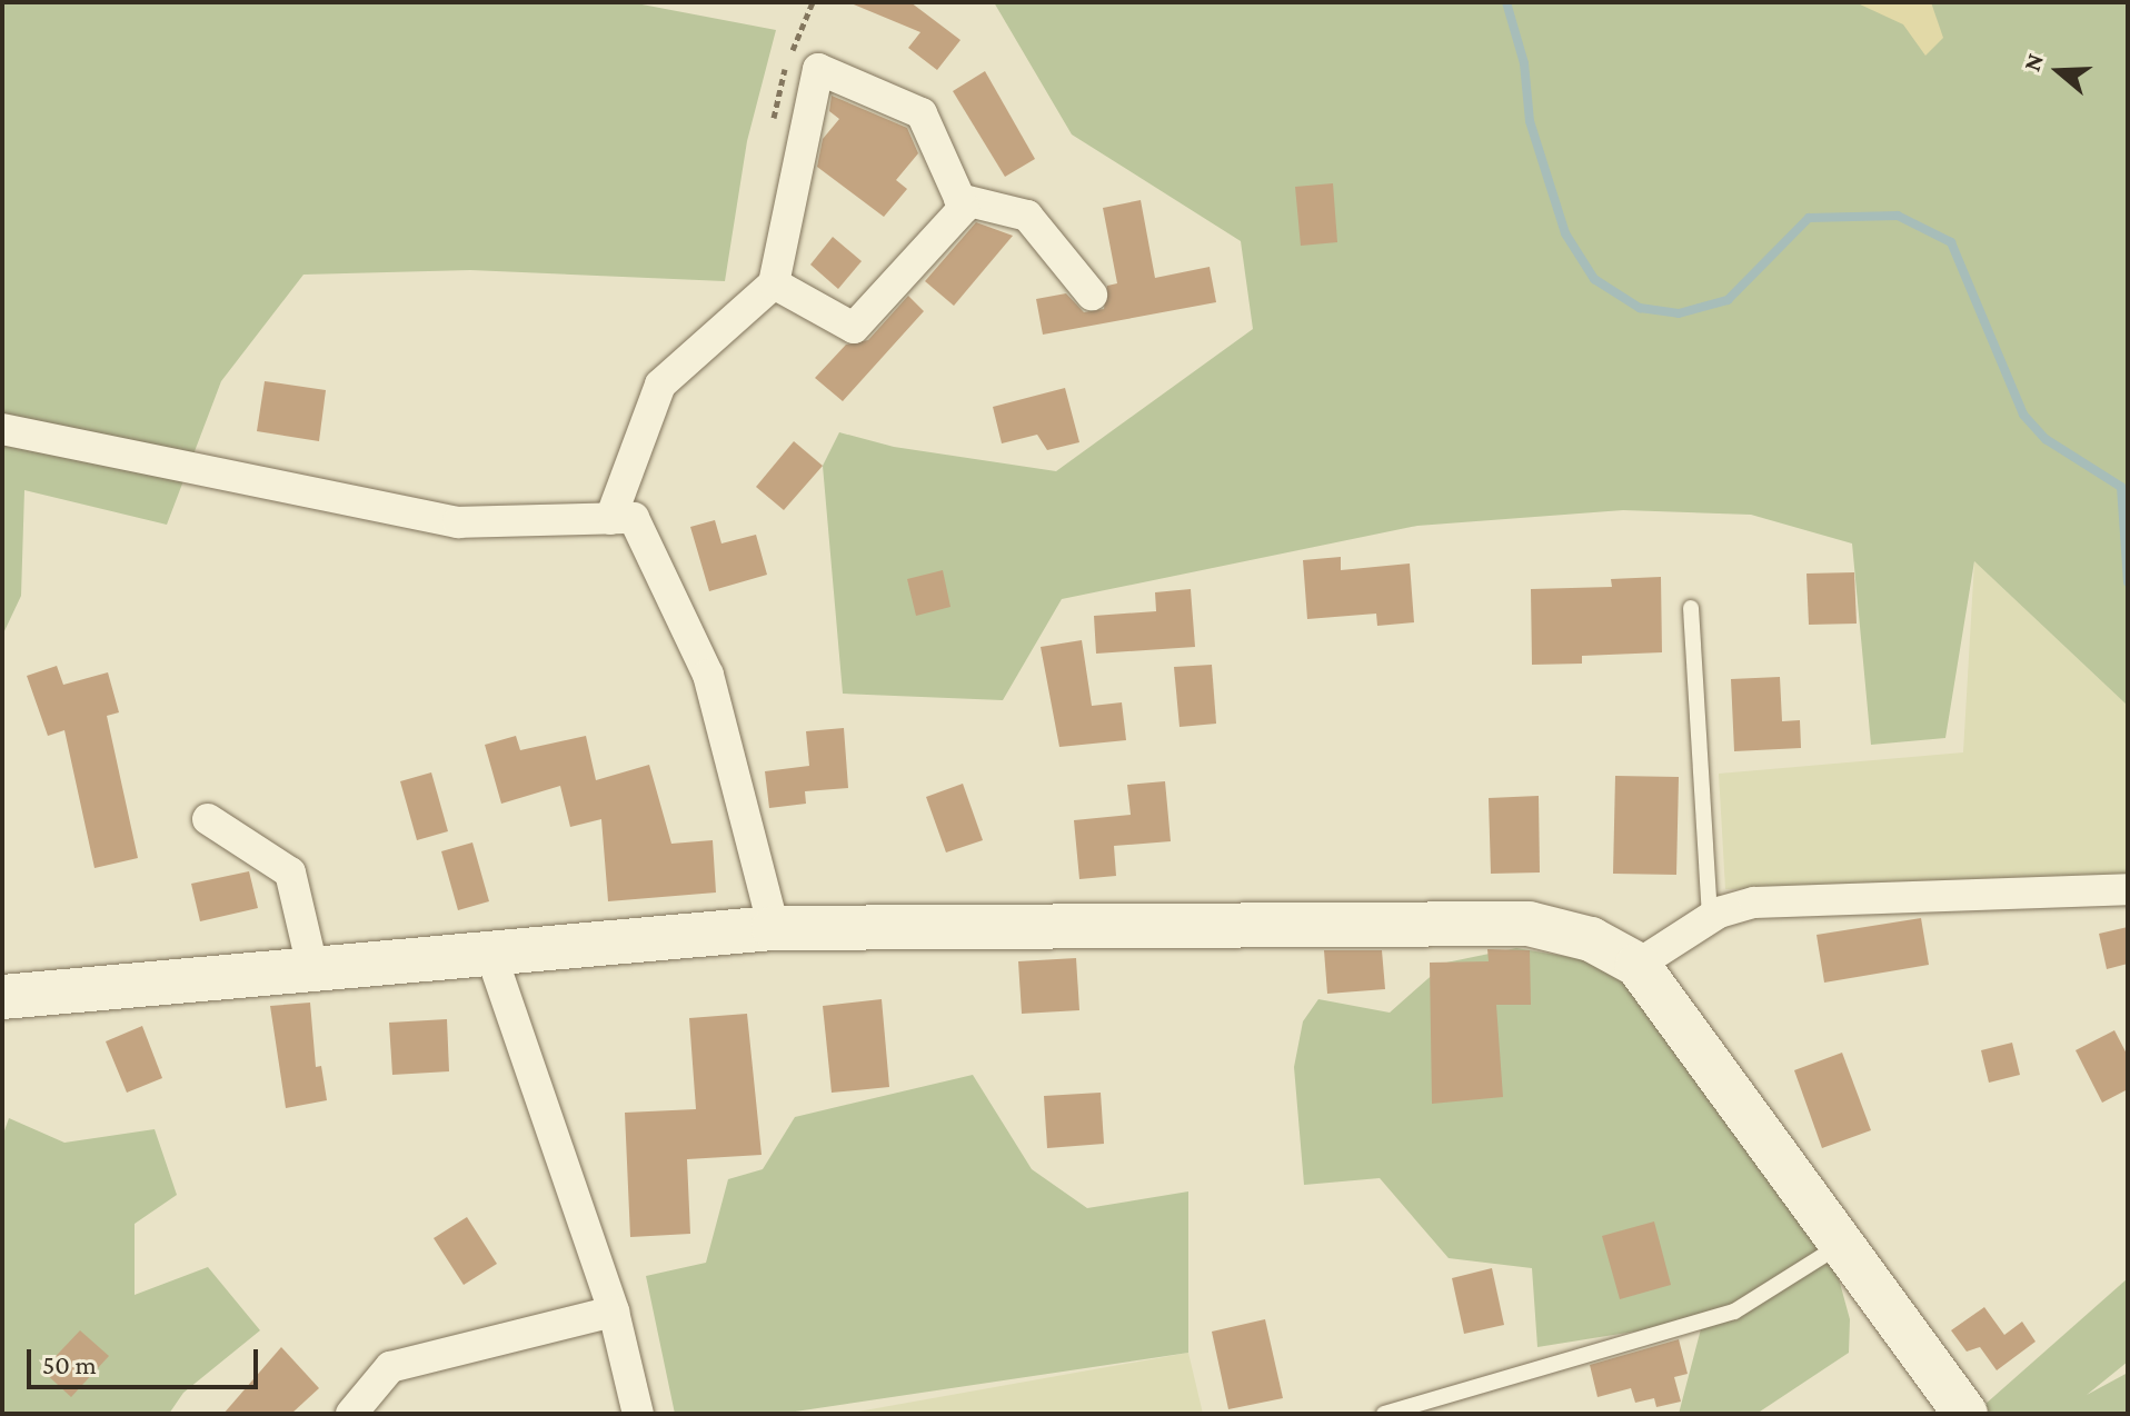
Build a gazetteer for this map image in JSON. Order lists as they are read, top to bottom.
{
  "scale_bar": "50 m",
  "north": "left"
}
